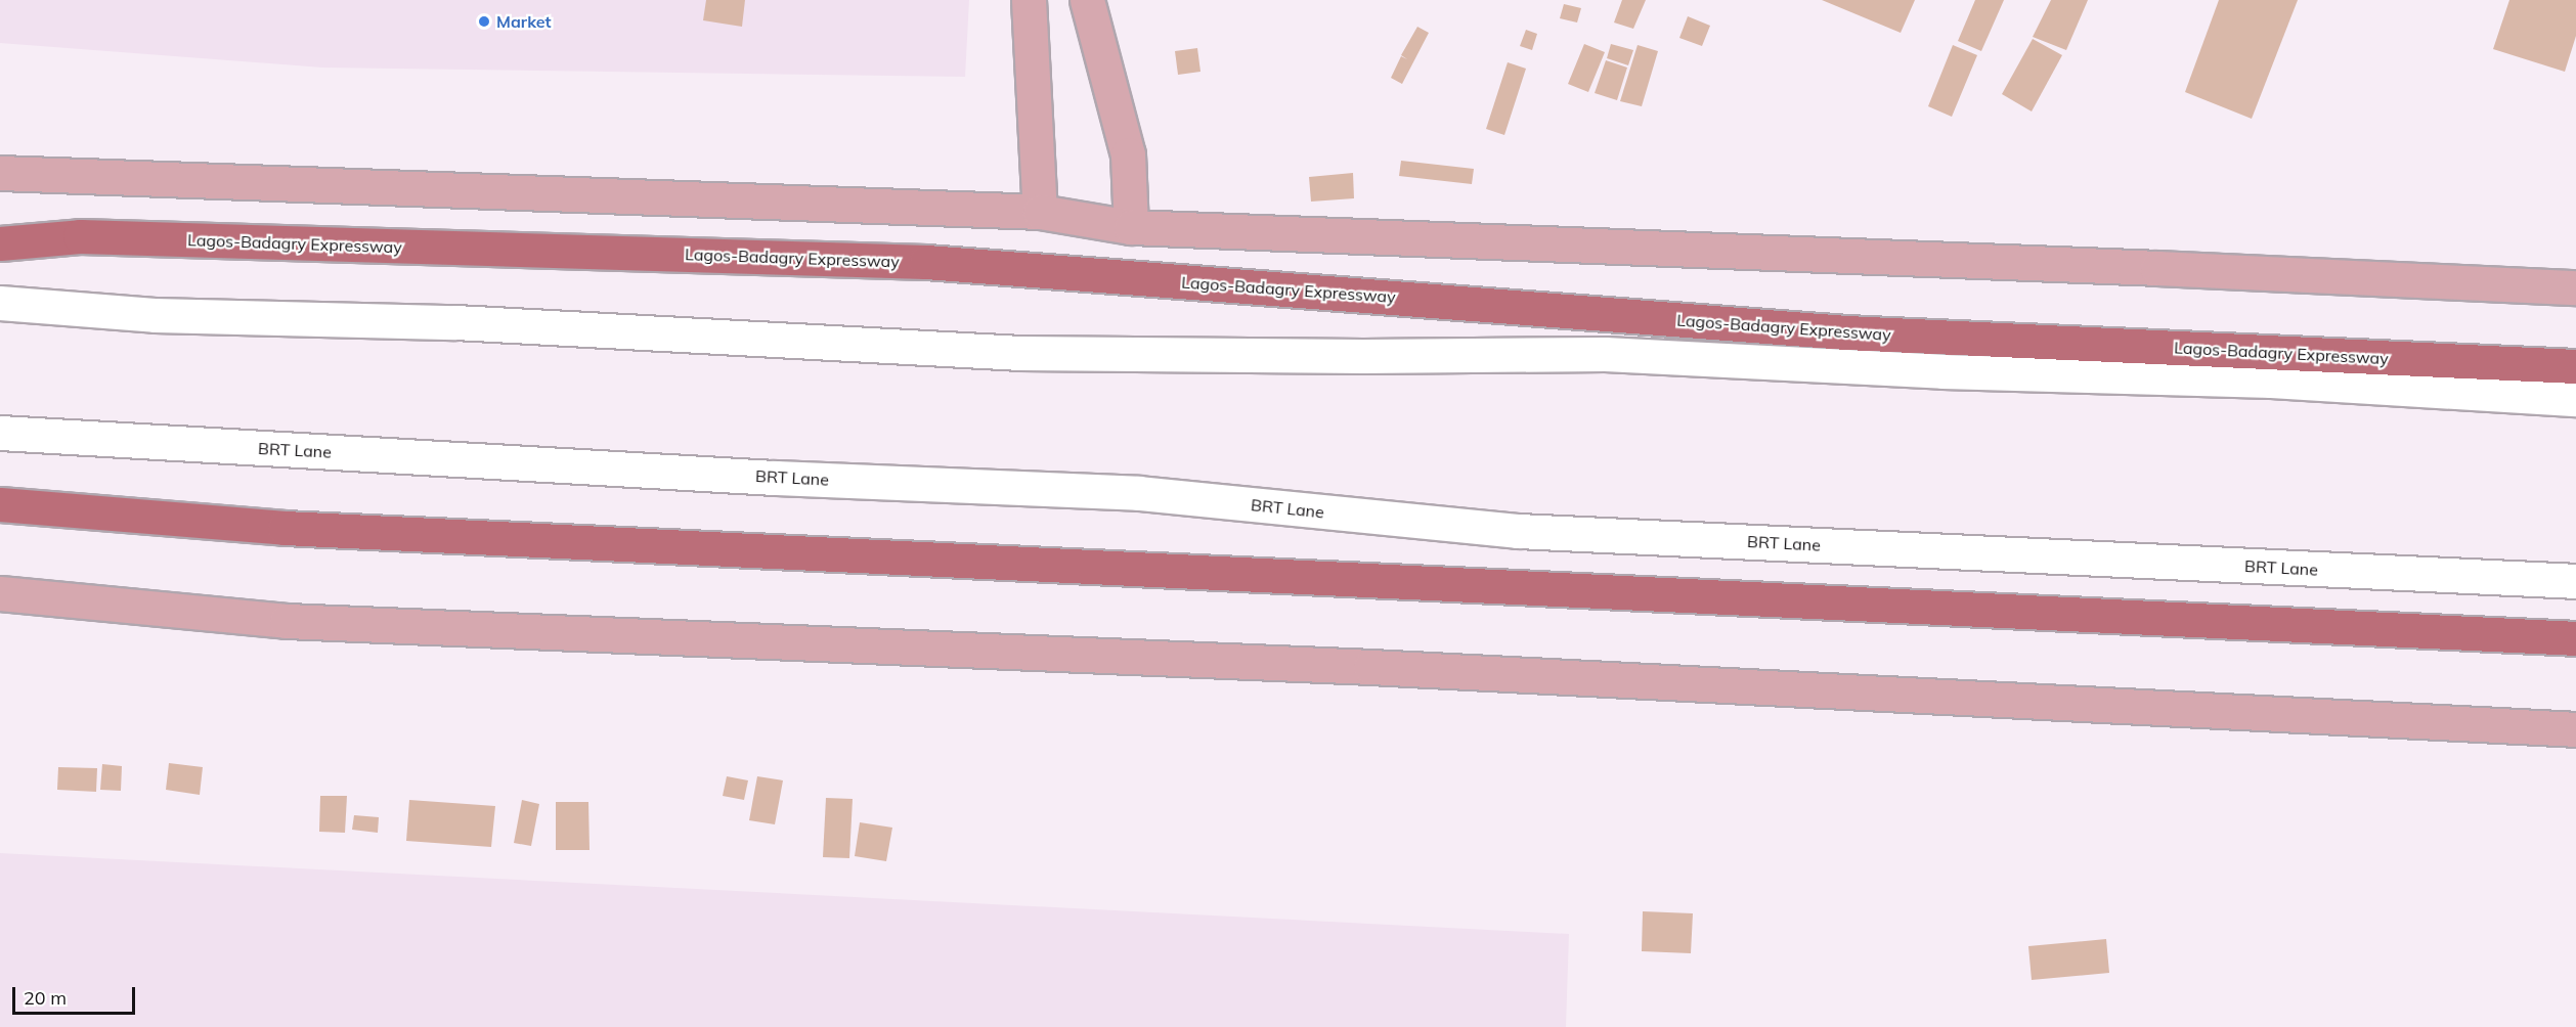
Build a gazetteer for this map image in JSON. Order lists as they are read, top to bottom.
{
  "streets": {
    "highway": ["Lagos-Badagry Expressway"],
    "lane": ["BRT Lane"]
  },
  "places": ["Market"],
  "scale_bar": "20 m"
}
